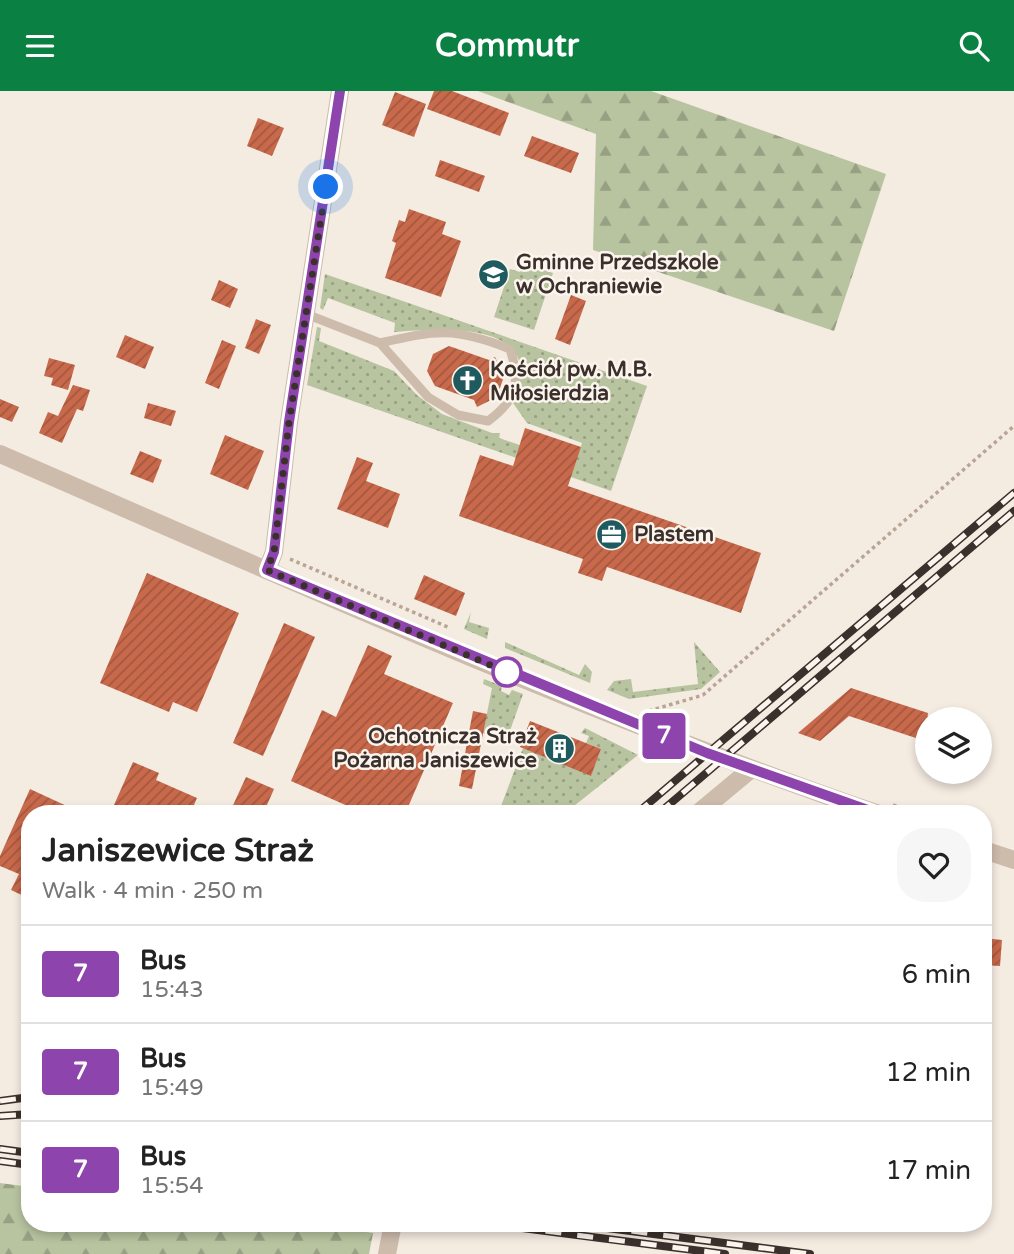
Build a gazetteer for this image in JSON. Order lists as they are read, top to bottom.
{
  "places": {
    "school or university": ["Gminne Przedszkole w Ochraniewie"],
    "church": ["Kościół pw. M.B. Miłosierdzia"],
    "office": ["Plastem"],
    "building": ["Ochotnicza Straż Pożarna Janiszewice"]
  },
  "lines": ["bus line 7"],
  "page": {
    "header": "Commutr",
    "on_map": "7",
    "heading": ["Janiszewice Straż", "Walk · 4 min · 250 m"],
    "list": [
      {
        "mark": "7",
        "name": "Bus",
        "note": "15:43",
        "value": "6 min"
      },
      {
        "mark": "7",
        "name": "Bus",
        "note": "15:49",
        "value": "12 min"
      },
      {
        "mark": "7",
        "name": "Bus",
        "note": "15:54",
        "value": "17 min"
      }
    ]
  }
}
